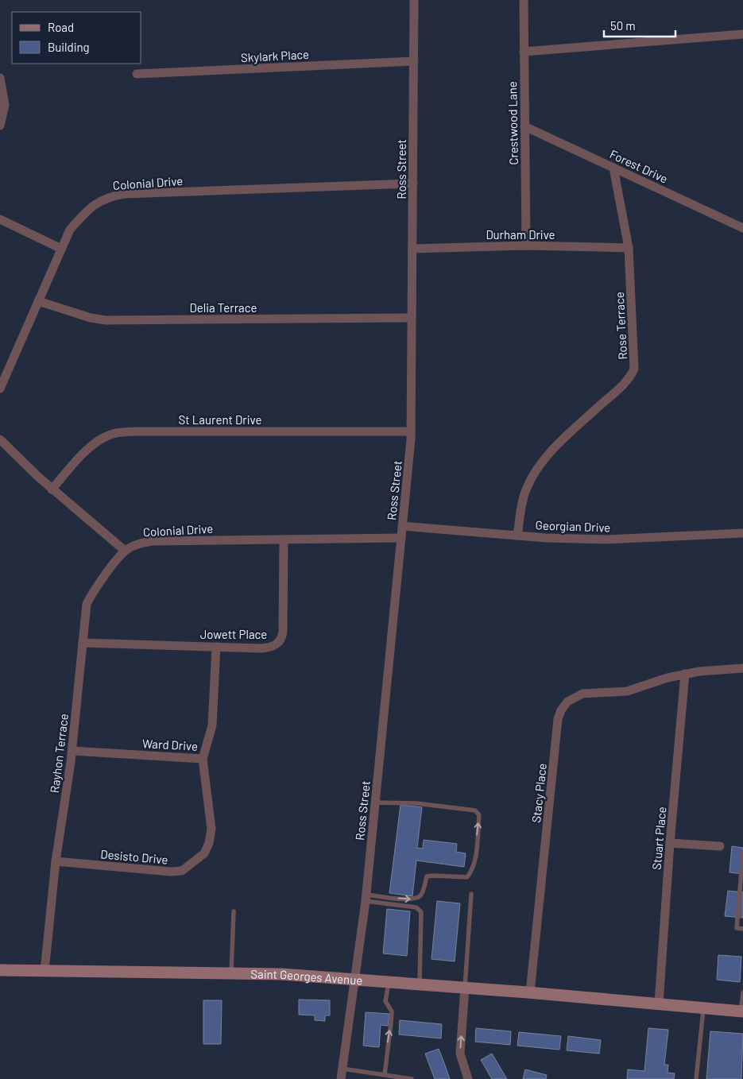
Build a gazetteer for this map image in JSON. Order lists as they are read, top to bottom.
{
  "streets": {
    "main road": ["Saint Georges Avenue"],
    "street": [
      "Skylark Place",
      "Crestwood Lane",
      "Forest Drive",
      "Ross Street",
      "Colonial Drive",
      "Durham Drive",
      "Delia Terrace",
      "Rose Terrace",
      "St Laurent Drive",
      "Georgian Drive",
      "Jowett Place",
      "Ward Drive",
      "Rayhon Terrace",
      "Stacy Place",
      "Stuart Place",
      "Desisto Drive"
    ]
  },
  "crossings": [
    ["Skylark Place", "Ross Street"],
    ["Crestwood Lane", "Forest Drive"],
    ["Crestwood Lane", "Durham Drive"],
    ["Forest Drive", "Rose Terrace"],
    ["Ross Street", "Colonial Drive"],
    ["Ross Street", "Durham Drive"],
    ["Ross Street", "Delia Terrace"],
    ["Ross Street", "St Laurent Drive"],
    ["Ross Street", "Georgian Drive"],
    ["Ross Street", "Saint Georges Avenue"],
    ["Colonial Drive", "Delia Terrace"],
    ["Colonial Drive", "Jowett Place"],
    ["Colonial Drive", "Rayhon Terrace"],
    ["Durham Drive", "Rose Terrace"],
    ["Rose Terrace", "Georgian Drive"],
    ["Jowett Place", "Ward Drive"],
    ["Jowett Place", "Rayhon Terrace"],
    ["Ward Drive", "Rayhon Terrace"],
    ["Ward Drive", "Desisto Drive"],
    ["Rayhon Terrace", "Desisto Drive"],
    ["Rayhon Terrace", "Saint Georges Avenue"],
    ["Stacy Place", "Stuart Place"],
    ["Stacy Place", "Saint Georges Avenue"],
    ["Stuart Place", "Saint Georges Avenue"]
  ],
  "legend": ["Road", "Building"],
  "scale_bar": "50 m"
}
